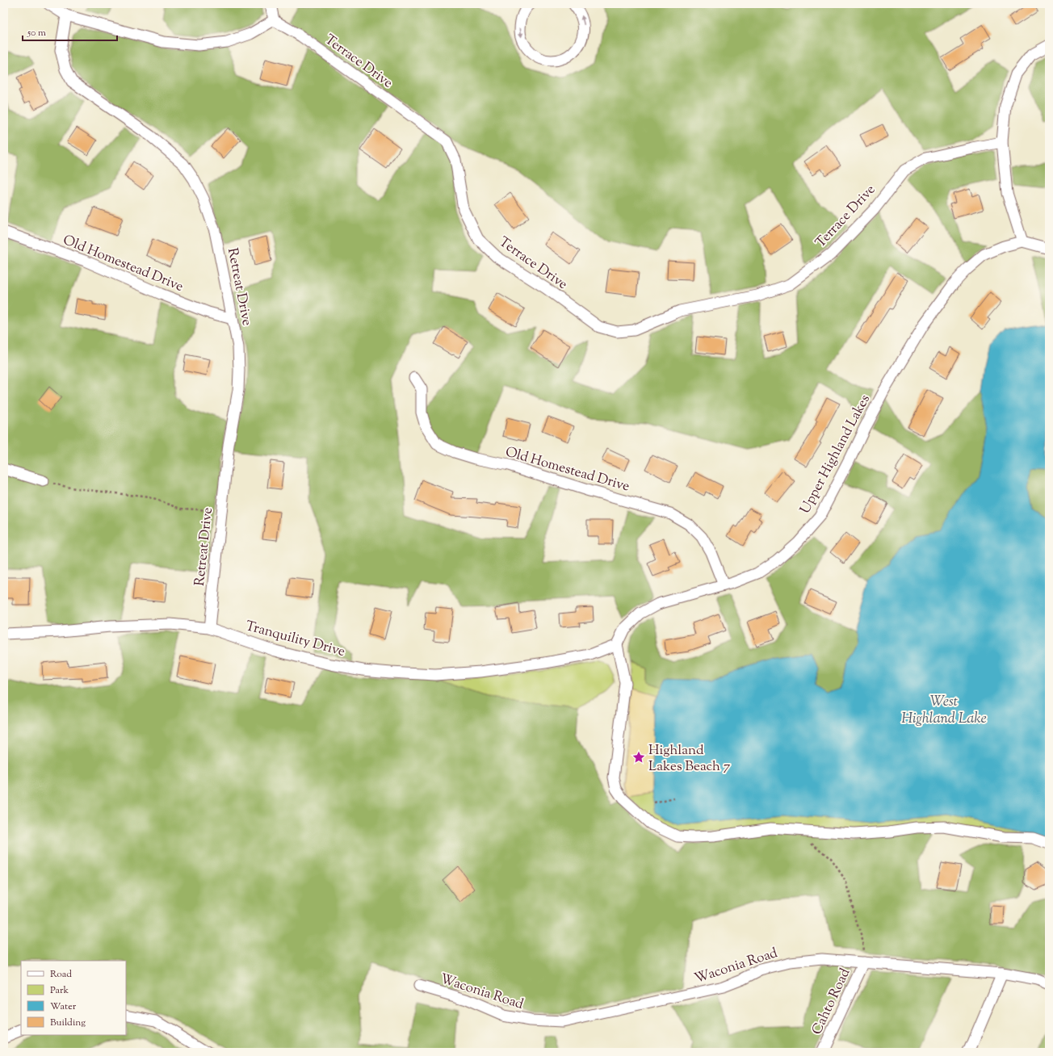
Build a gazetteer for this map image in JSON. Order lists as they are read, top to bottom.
{
  "streets": {
    "street": [
      "Terrace Drive",
      "Old Homestead Drive",
      "Retreat Drive",
      "Upper Highland Lakes",
      "Tranquility Drive",
      "Waconia Road",
      "Cahto Road"
    ]
  },
  "crossings": [
    ["Old Homestead Drive", "Retreat Drive"],
    ["Old Homestead Drive", "Upper Highland Lakes"],
    ["Retreat Drive", "Tranquility Drive"],
    ["Upper Highland Lakes", "Tranquility Drive"],
    ["Waconia Road", "Cahto Road"]
  ],
  "water": ["West Highland Lake"],
  "places": {
    "place": ["Highland Lakes Beach 7"]
  },
  "legend": [
    "Road",
    "Park",
    "Water",
    "Building"
  ],
  "scale_bar": "50 m"
}
